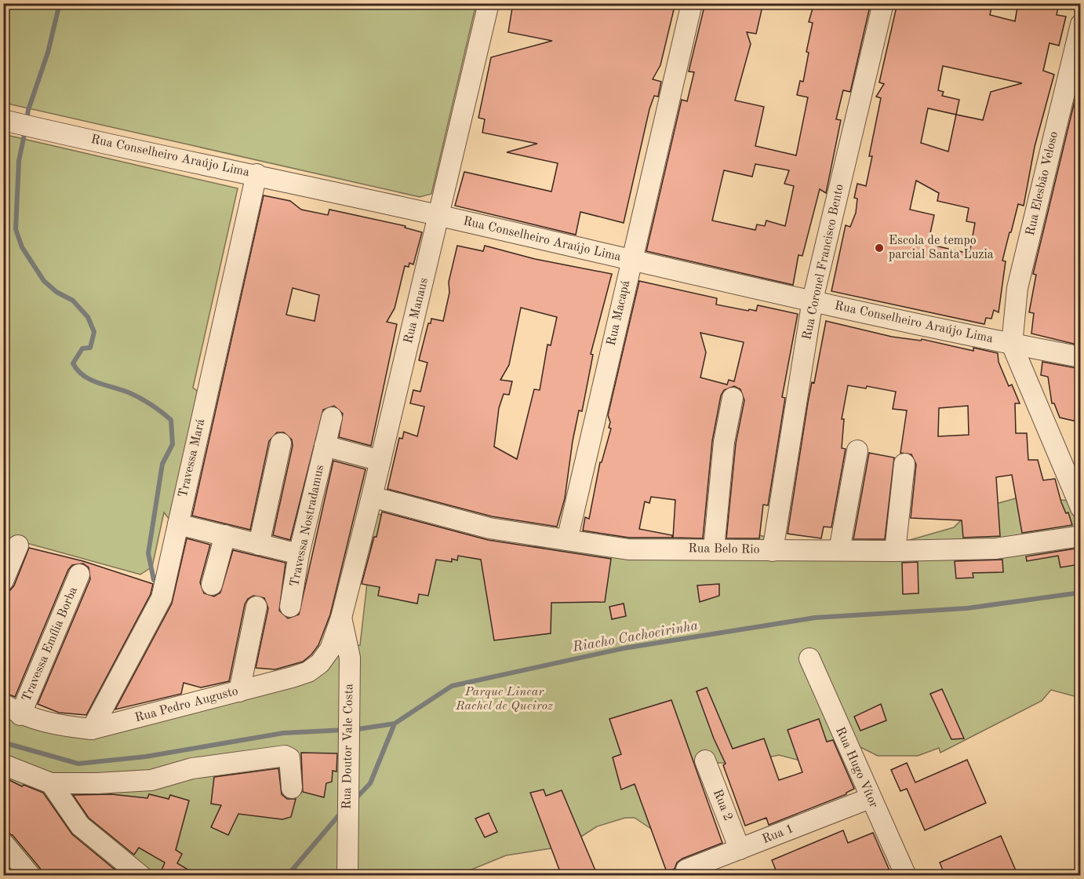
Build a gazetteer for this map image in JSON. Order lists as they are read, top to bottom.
{
  "streets": {
    "street": [
      "Rua Conselheiro Araújo Lima",
      "Rua Elesbão Veloso",
      "Rua Coronel Francisco Bento",
      "Rua Manaus",
      "Rua Macapá",
      "Travessa Mará",
      "Travessa Nostradamus",
      "Rua Belo Rio",
      "Travessa Emília Borba",
      "Rua Pedro Augusto",
      "Rua Doutor Vale Costa",
      "Rua Hugo Vítor",
      "Rua 2",
      "Rua 1"
    ]
  },
  "crossings": [
    ["Rua Conselheiro Araújo Lima", "Rua Elesbão Veloso"],
    ["Rua Conselheiro Araújo Lima", "Rua Coronel Francisco Bento"],
    ["Rua Conselheiro Araújo Lima", "Rua Manaus"],
    ["Rua Conselheiro Araújo Lima", "Rua Macapá"],
    ["Rua Conselheiro Araújo Lima", "Travessa Mará"],
    ["Rua Coronel Francisco Bento", "Rua Belo Rio"],
    ["Rua Manaus", "Rua Belo Rio"],
    ["Rua Manaus", "Rua Pedro Augusto"],
    ["Rua Manaus", "Rua Doutor Vale Costa"],
    ["Rua Macapá", "Rua Belo Rio"],
    ["Travessa Mará", "Rua Pedro Augusto"],
    ["Travessa Emília Borba", "Rua Pedro Augusto"],
    ["Rua Pedro Augusto", "Rua Doutor Vale Costa"],
    ["Rua Hugo Vítor", "Rua 1"],
    ["Rua 2", "Rua 1"]
  ],
  "water": ["Riacho Cachoeirinha"],
  "parks": ["Parque Linear Rachel de Queiroz"],
  "places": ["Escola de tempo parcial Santa Luzia"]
}
